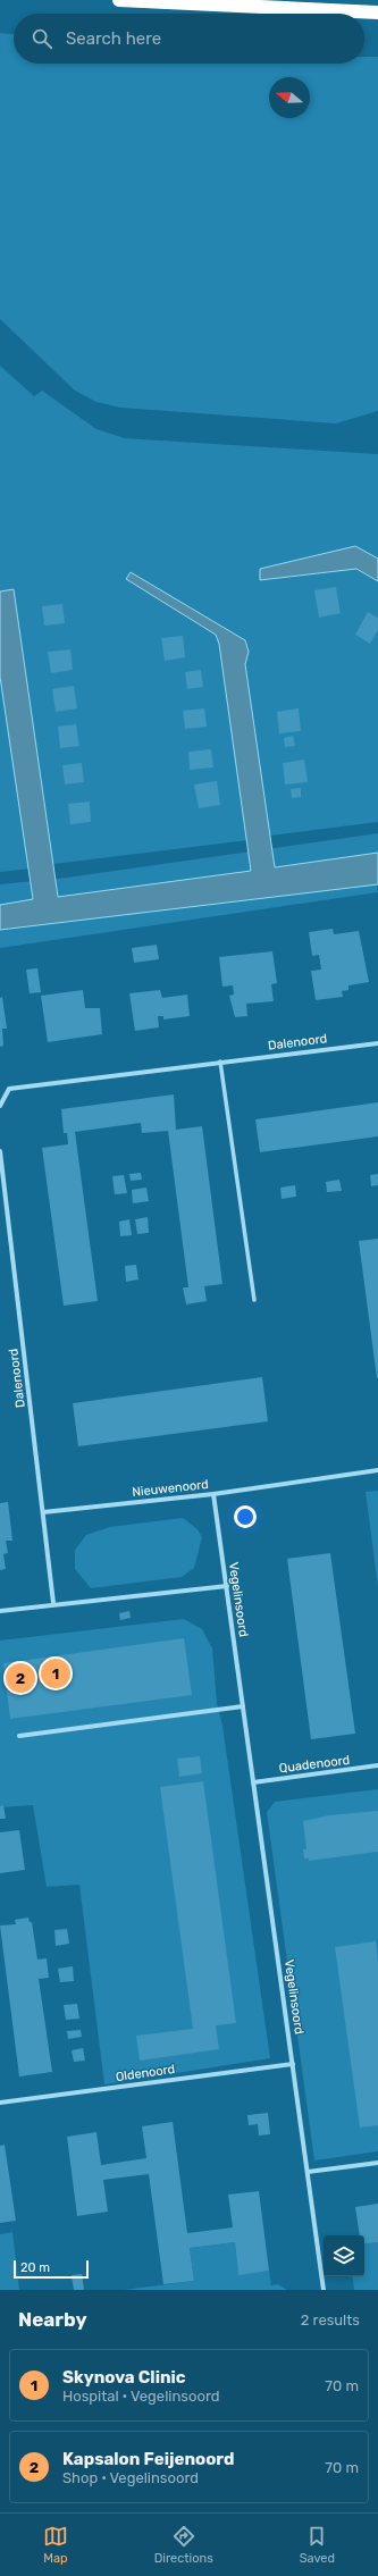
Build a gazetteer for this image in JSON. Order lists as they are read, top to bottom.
{
  "streets": {
    "street": [
      "Dalenoord",
      "Nieuwenoord",
      "Vegelinsoord",
      "Quadenoord",
      "Oldenoord"
    ]
  },
  "crossings": [
    ["Dalenoord", "Nieuwenoord"],
    ["Nieuwenoord", "Vegelinsoord"],
    ["Vegelinsoord", "Quadenoord"],
    ["Vegelinsoord", "Oldenoord"]
  ],
  "scale_bar": "20 m",
  "north": "left",
  "page": {
    "search": "Search here",
    "pins": ["1", "2"],
    "scale": "20 m",
    "heading": ["Nearby", "2 results"],
    "list": [
      {
        "mark": "1",
        "name": "Skynova Clinic",
        "note": "Hospital · Vegelinsoord",
        "value": "70 m"
      },
      {
        "mark": "2",
        "name": "Kapsalon Feijenoord",
        "note": "Shop · Vegelinsoord",
        "value": "70 m"
      }
    ],
    "nav": ["Map", "Directions", "Saved"]
  }
}
